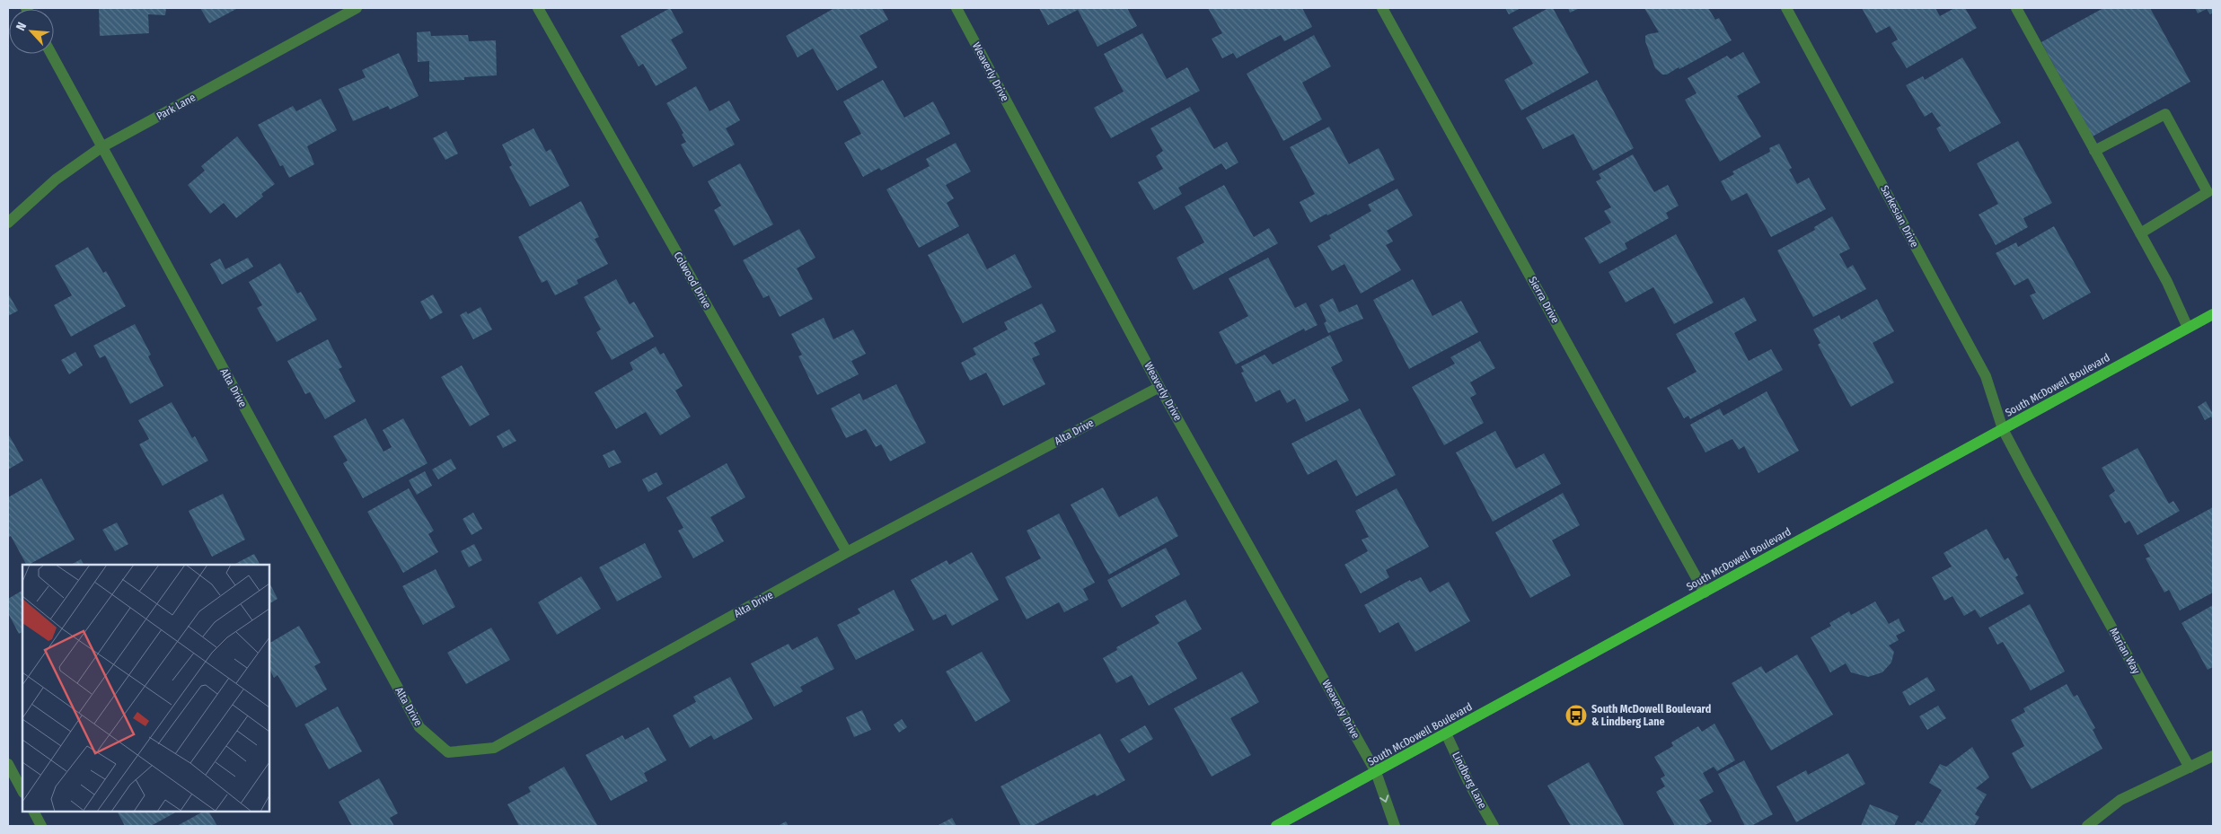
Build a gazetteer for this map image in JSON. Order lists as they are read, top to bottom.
{
  "streets": {
    "main road": ["South McDowell Boulevard"],
    "street": [
      "Weaverly Drive",
      "Park Lane",
      "Sarkesian Drive",
      "Colwood Drive",
      "Sierra Drive",
      "Alta Drive",
      "Marian Way",
      "Lindberg Lane"
    ]
  },
  "crossings": [
    ["Weaverly Drive", "South McDowell Boulevard"],
    ["Weaverly Drive", "Alta Drive"],
    ["Park Lane", "Alta Drive"],
    ["Sarkesian Drive", "South McDowell Boulevard"],
    ["Sarkesian Drive", "Marian Way"],
    ["Colwood Drive", "Alta Drive"],
    ["Sierra Drive", "South McDowell Boulevard"],
    ["South McDowell Boulevard", "Marian Way"],
    ["South McDowell Boulevard", "Lindberg Lane"]
  ],
  "places": {
    "bus stop": ["South McDowell Boulevard & Lindberg Lane"]
  },
  "north": "top left"
}
